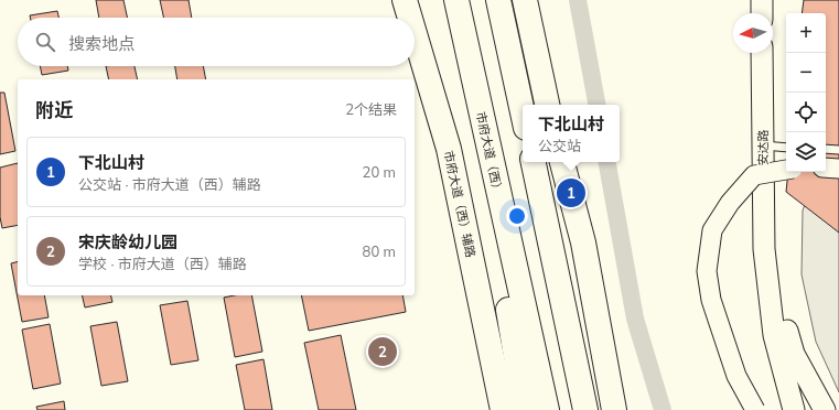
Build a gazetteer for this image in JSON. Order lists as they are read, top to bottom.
{
  "streets": {
    "main road": ["安达路", "市府大道（西）", "市府大道（西）辅路"]
  },
  "north": "left",
  "page": {
    "map_buttons": ["+", "−"],
    "search": "搜索地点",
    "heading": ["附近", "2个结果"],
    "popup": ["下北山村", "公交站"],
    "list": [
      {
        "mark": "1",
        "name": "下北山村",
        "note": "公交站 · 市府大道（西）辅路",
        "value": "20 m"
      },
      {
        "mark": "2",
        "name": "宋庆龄幼儿园",
        "note": "学校 · 市府大道（西）辅路",
        "value": "80 m"
      }
    ],
    "pins": ["1", "2"]
  }
}
